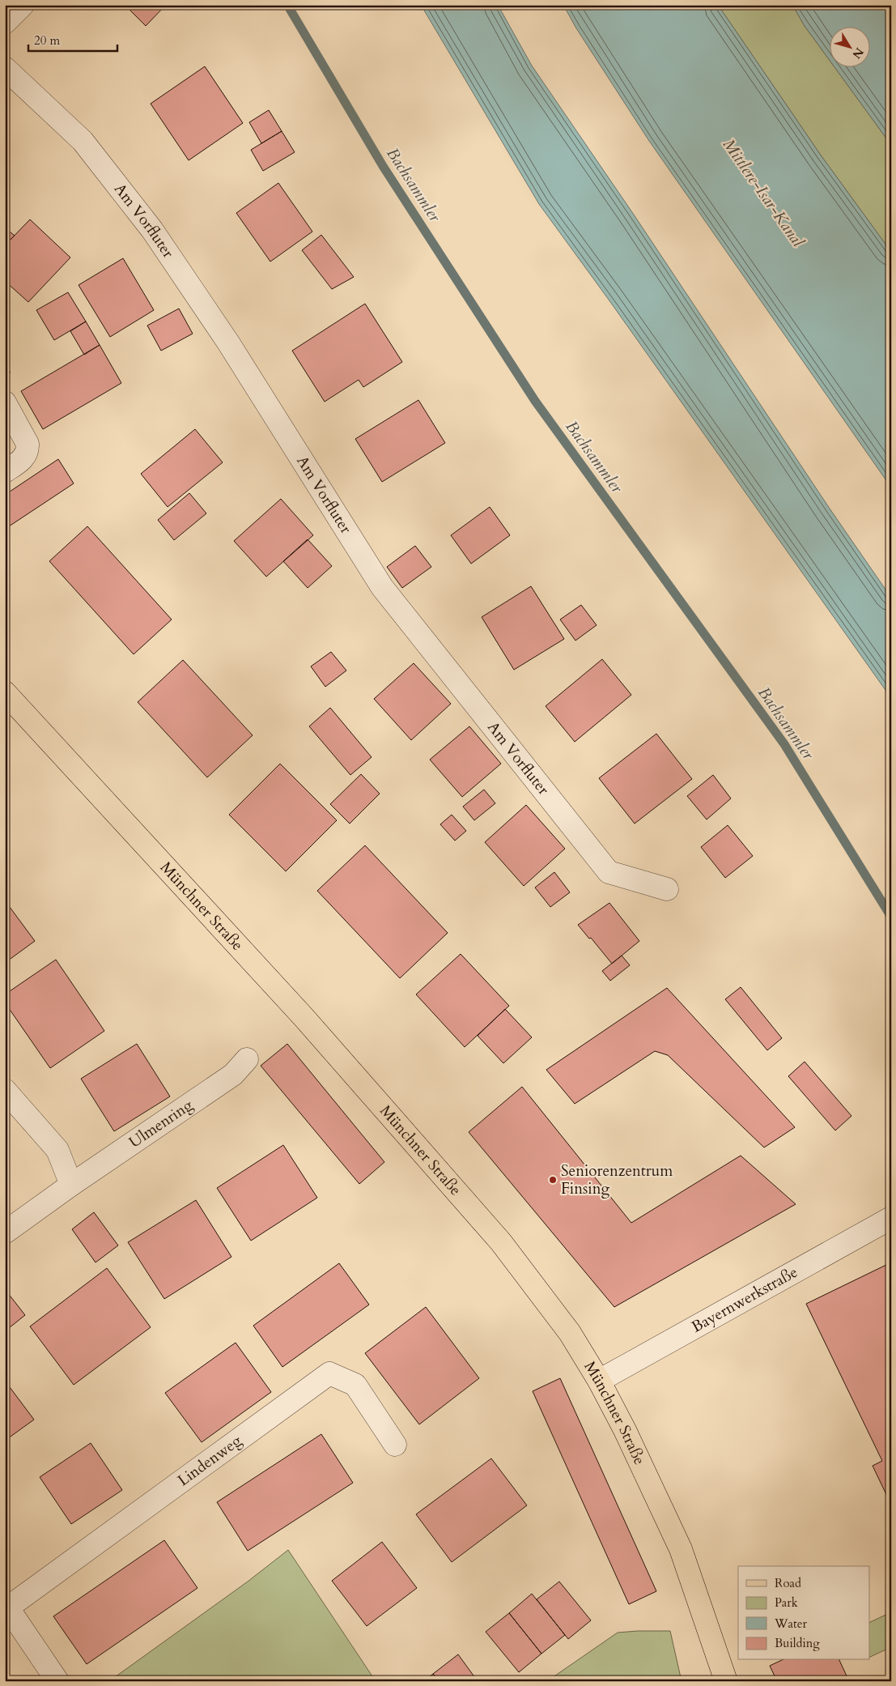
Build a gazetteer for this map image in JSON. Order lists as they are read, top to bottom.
{
  "streets": {
    "main road": ["Münchner Straße"],
    "street": [
      "Am Vorfluter",
      "Ulmenring",
      "Bayernwerkstraße",
      "Lindenweg"
    ]
  },
  "crossings": [
    ["Münchner Straße", "Bayernwerkstraße"]
  ],
  "water": ["Bachsammler", "Mittlere-Isar-Kanal"],
  "places": ["Seniorenzentrum Finsing"],
  "legend": [
    "Road",
    "Park",
    "Water",
    "Building"
  ],
  "scale_bar": "20 m",
  "north": "bottom right"
}
